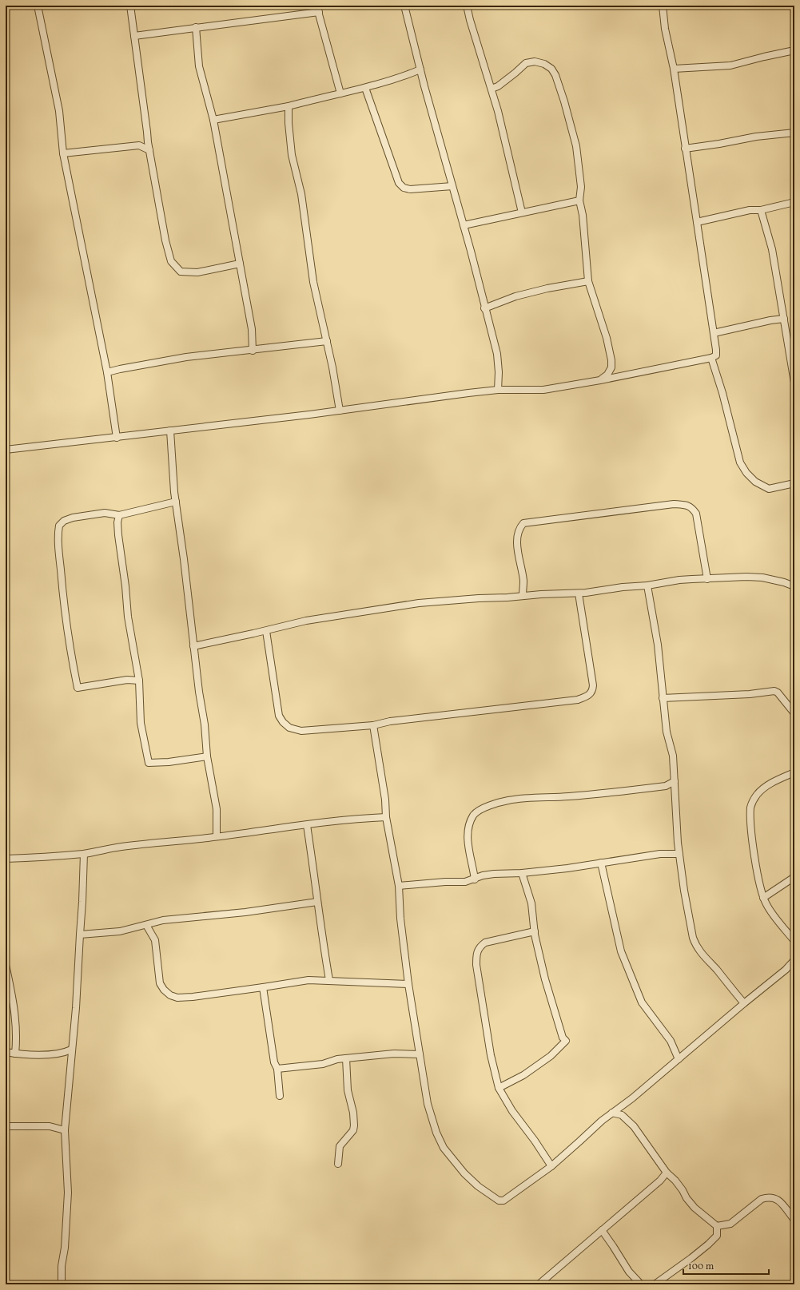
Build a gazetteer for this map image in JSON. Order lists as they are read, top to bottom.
{
  "scale_bar": "100 m"
}
